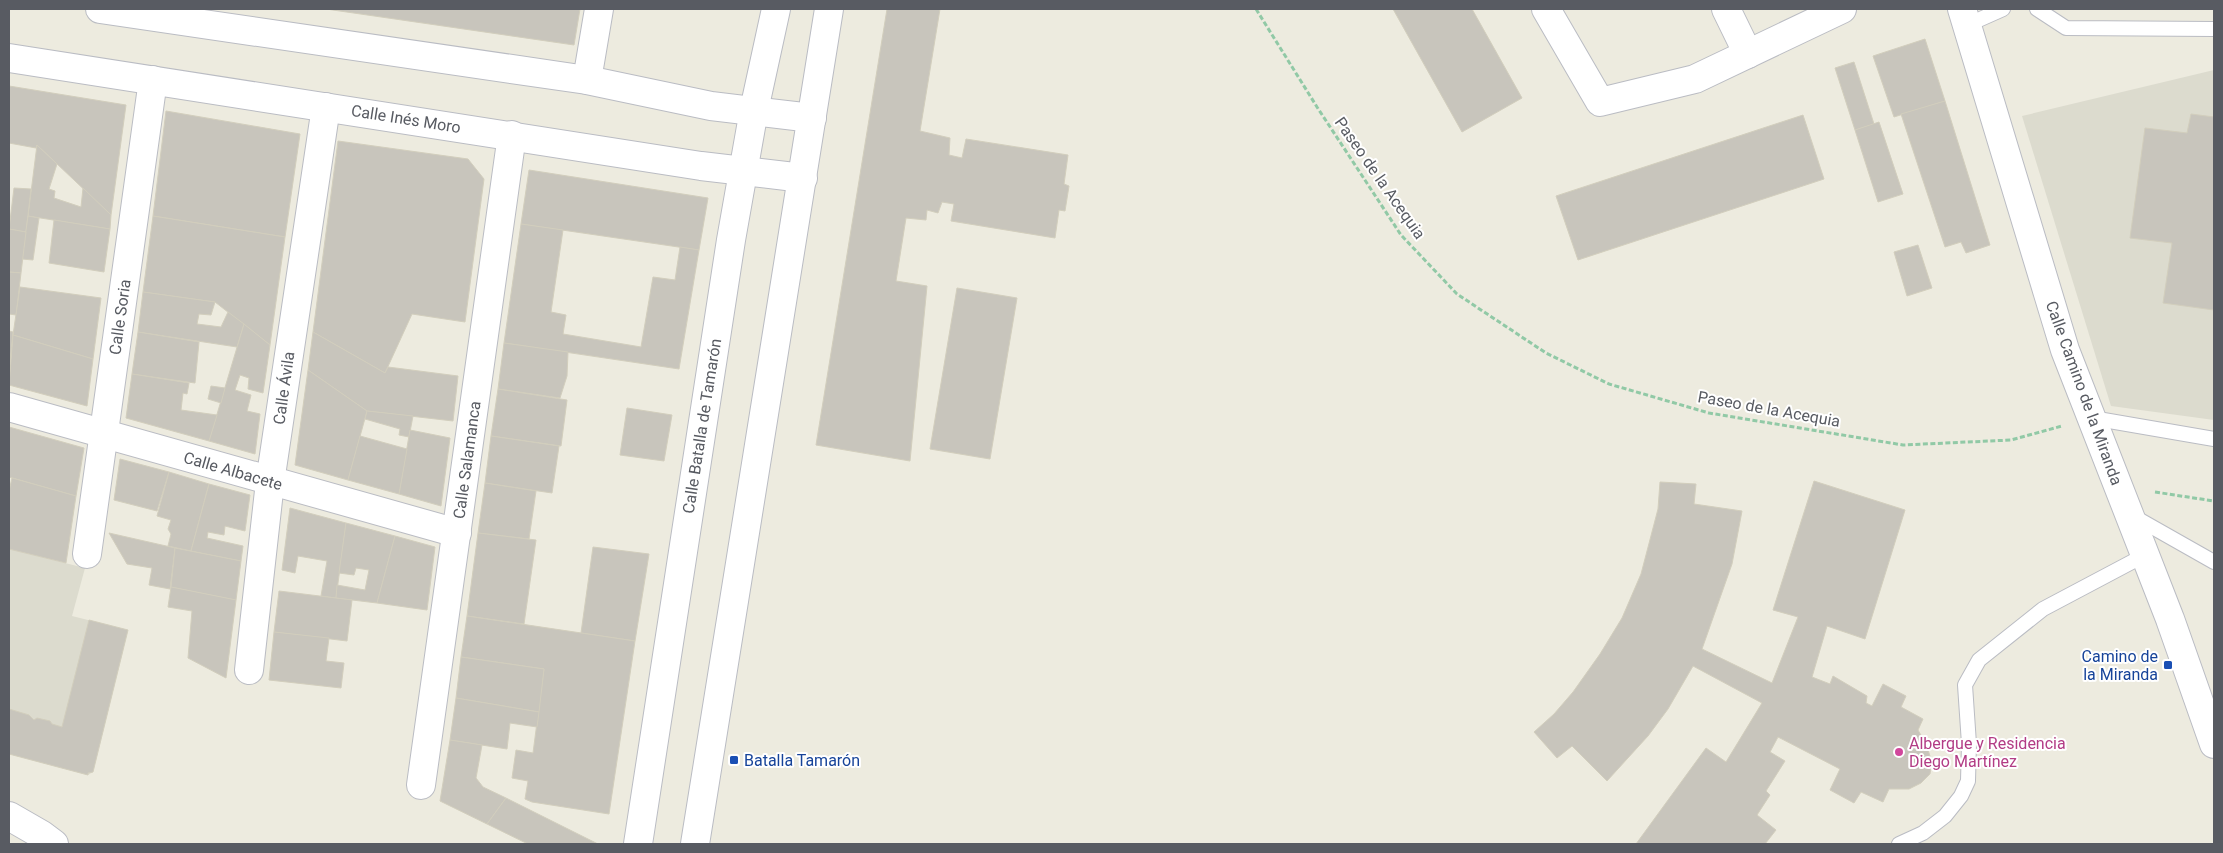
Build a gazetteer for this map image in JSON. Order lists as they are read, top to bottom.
{
  "streets": {
    "street": [
      "Calle Inés Moro",
      "Calle Soria",
      "Calle Ávila",
      "Calle Camino de la Miranda",
      "Calle Batalla de Tamarón",
      "Calle Salamanca",
      "Calle Albacete"
    ],
    "path": ["Paseo de la Acequia"]
  },
  "crossings": [
    ["Calle Inés Moro", "Calle Soria"],
    ["Calle Inés Moro", "Calle Ávila"],
    ["Calle Inés Moro", "Calle Batalla de Tamarón"],
    ["Calle Inés Moro", "Calle Salamanca"],
    ["Paseo de la Acequia", "Calle Camino de la Miranda"],
    ["Calle Soria", "Calle Albacete"],
    ["Calle Ávila", "Calle Albacete"],
    ["Calle Salamanca", "Calle Albacete"]
  ],
  "places": {
    "transit": ["Camino de la Miranda", "Batalla Tamarón"],
    "other": ["Albergue y Residencia Diego Martínez"]
  }
}
